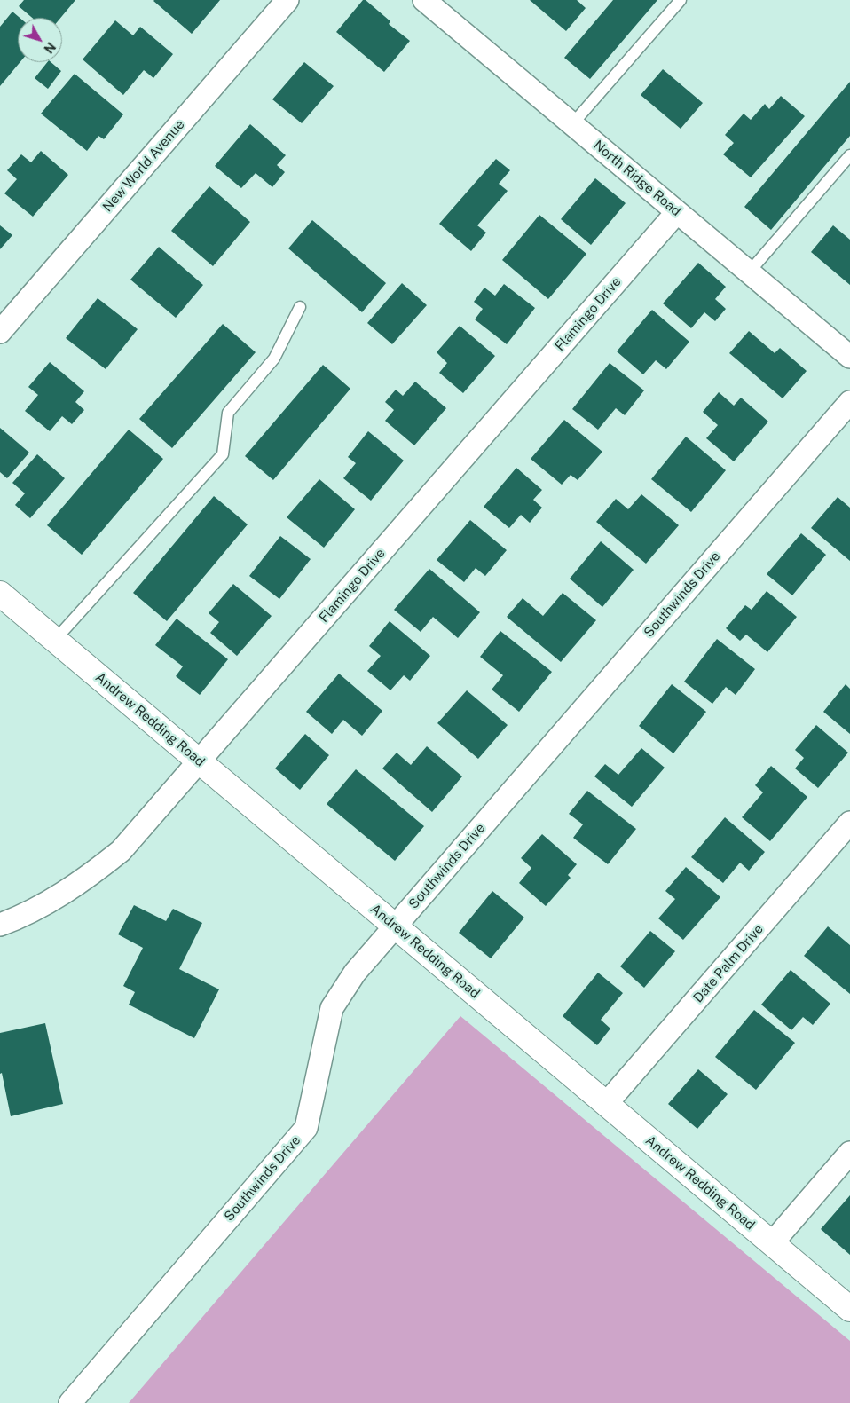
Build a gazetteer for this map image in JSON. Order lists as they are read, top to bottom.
{
  "streets": {
    "street": [
      "New World Avenue",
      "North Ridge Road",
      "Flamingo Drive",
      "Southwinds Drive",
      "Andrew Redding Road",
      "Date Palm Drive"
    ]
  },
  "crossings": [
    ["North Ridge Road", "Flamingo Drive"],
    ["Flamingo Drive", "Andrew Redding Road"],
    ["Southwinds Drive", "Andrew Redding Road"],
    ["Andrew Redding Road", "Date Palm Drive"]
  ],
  "north": "bottom right"
}
